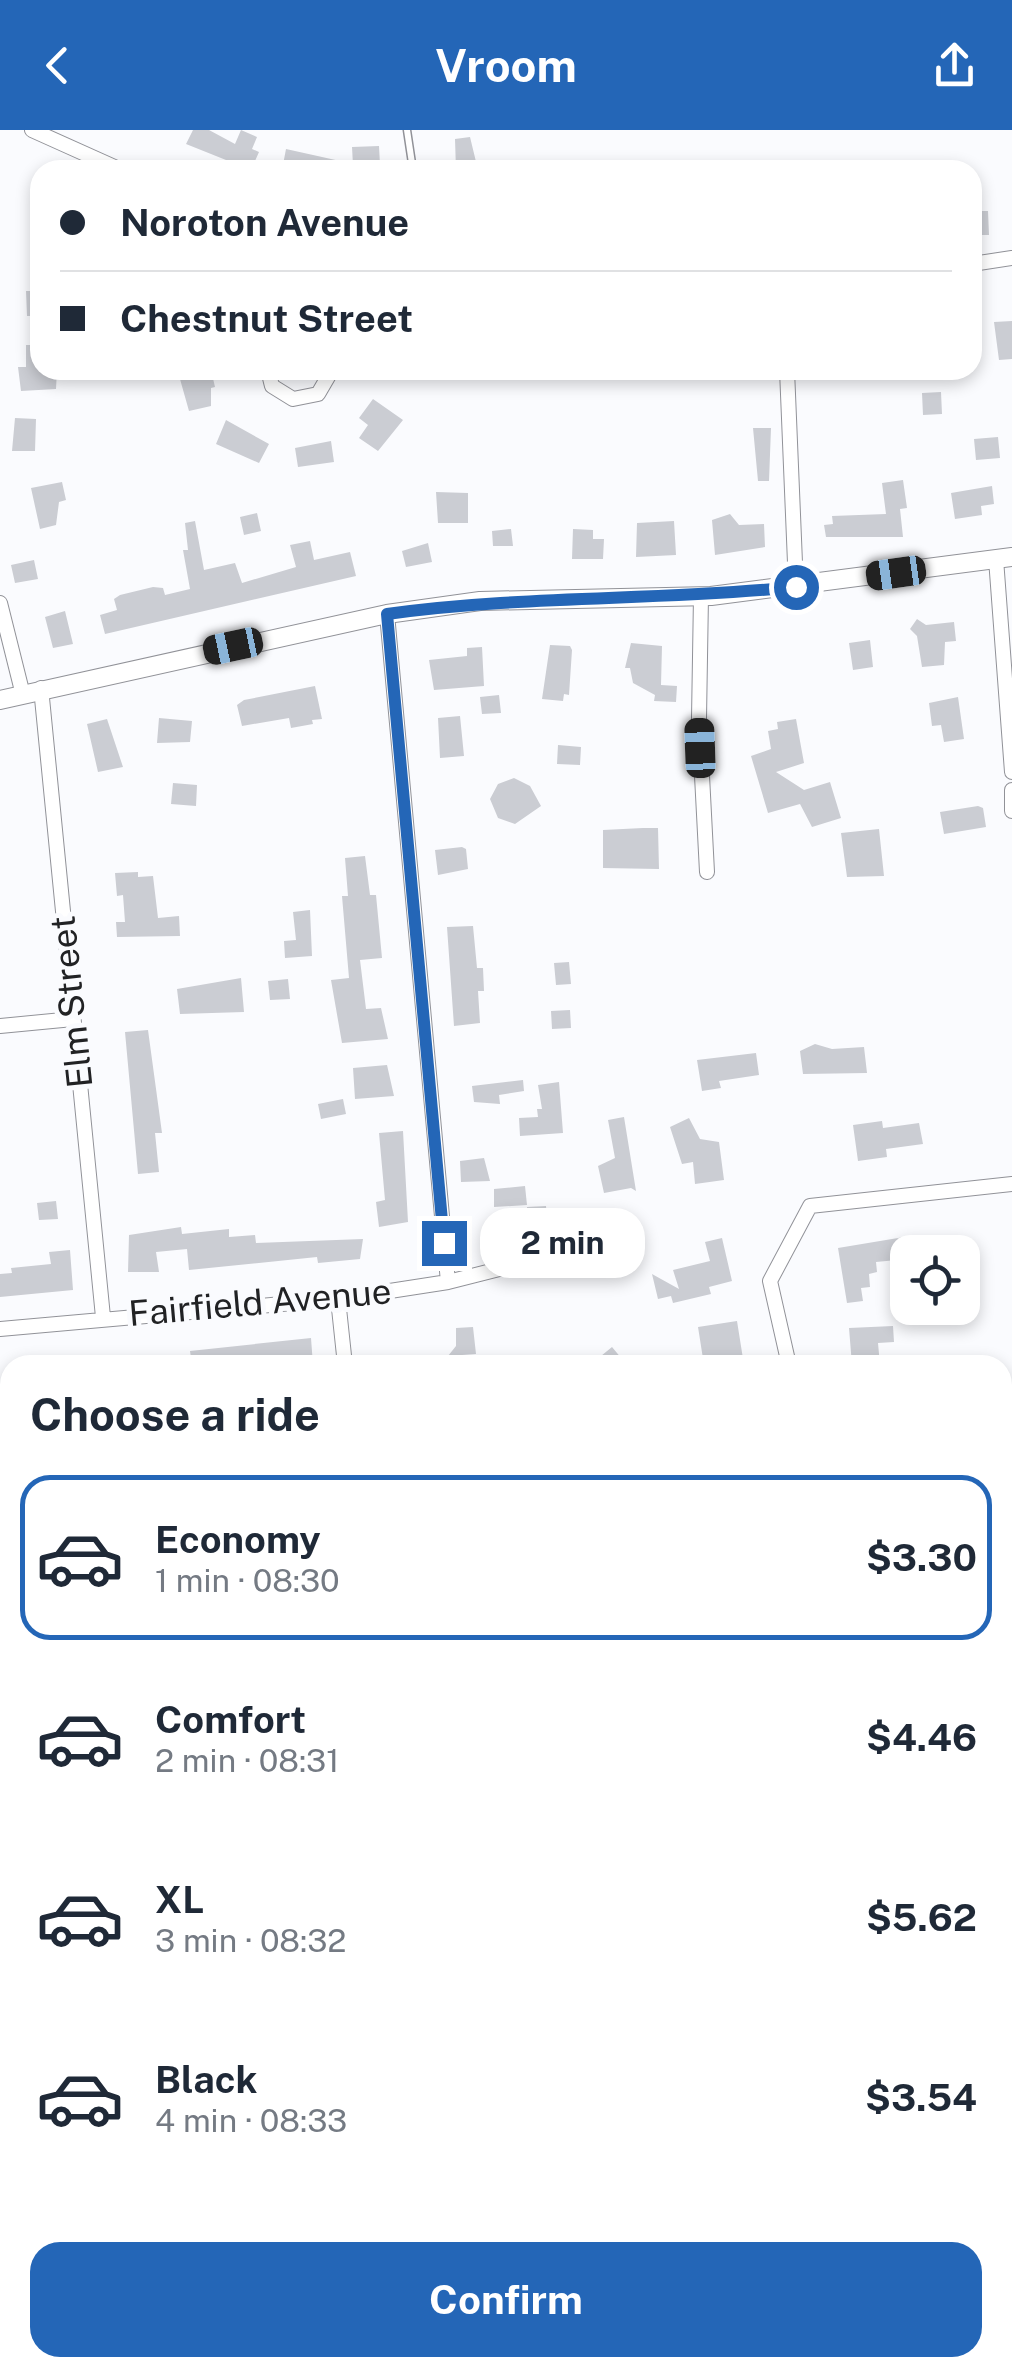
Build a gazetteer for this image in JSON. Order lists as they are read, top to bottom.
{
  "streets": {
    "street": ["Elm Street", "Fairfield Avenue"]
  },
  "crossings": [
    ["Elm Street", "Fairfield Avenue"]
  ],
  "page": {
    "header": "Vroom",
    "banner": ["Noroton Avenue", "Chestnut Street"],
    "bubble": "2 min",
    "heading": "Choose a ride",
    "list": [
      {
        "name": "Economy",
        "note": "1 min · 08:30",
        "value": "$3.30"
      },
      {
        "name": "Comfort",
        "note": "2 min · 08:31",
        "value": "$4.46"
      },
      {
        "name": "XL",
        "note": "3 min · 08:32",
        "value": "$5.62"
      },
      {
        "name": "Black",
        "note": "4 min · 08:33",
        "value": "$3.54"
      }
    ],
    "buttons": "Confirm"
  }
}
